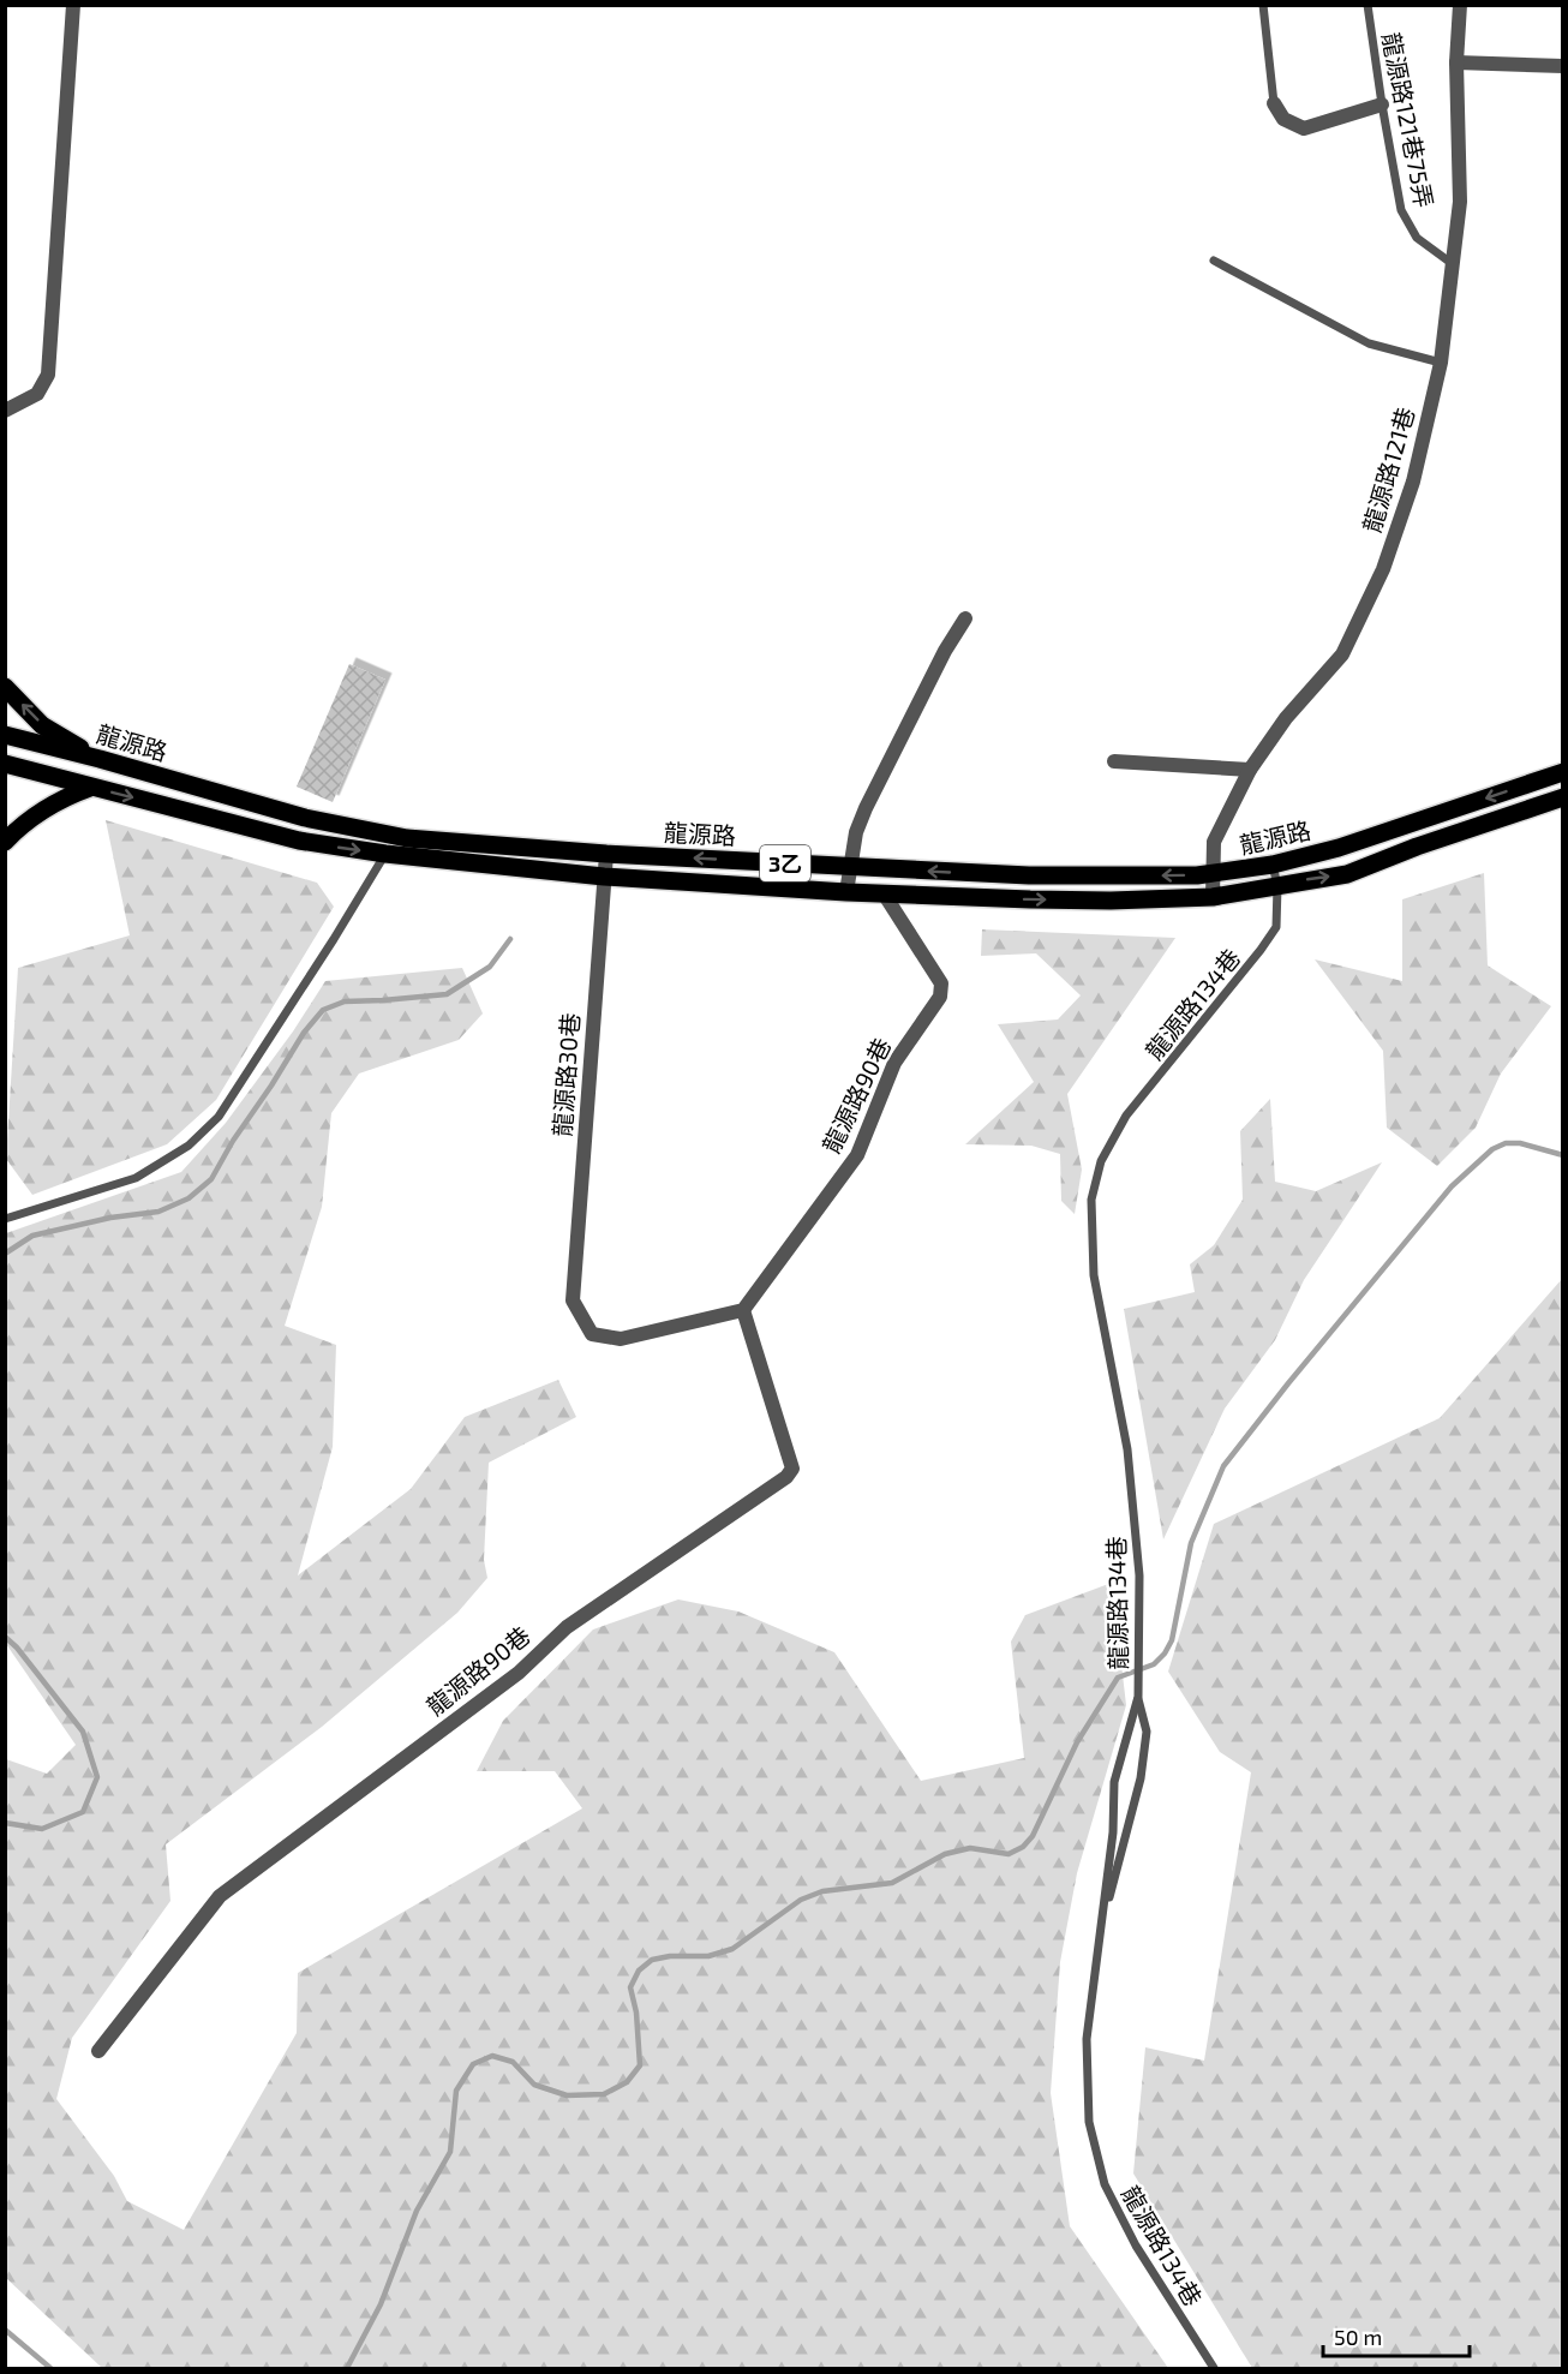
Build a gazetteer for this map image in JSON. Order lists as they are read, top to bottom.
{
  "streets": {
    "main road": ["龍源路", "3乙"],
    "street": ["龍源路121巷", "龍源路30巷", "龍源路90巷"],
    "lane": ["龍源路121巷75弄", "龍源路134巷"]
  },
  "crossings": [
    ["龍源路121巷75弄", "龍源路121巷"],
    ["龍源路121巷", "龍源路"],
    ["龍源路121巷", "3乙"],
    ["龍源路", "龍源路134巷"],
    ["龍源路", "龍源路30巷"],
    ["3乙", "龍源路134巷"],
    ["3乙", "龍源路30巷"],
    ["3乙", "龍源路90巷"],
    ["龍源路30巷", "龍源路90巷"]
  ],
  "scale_bar": "50 m"
}
